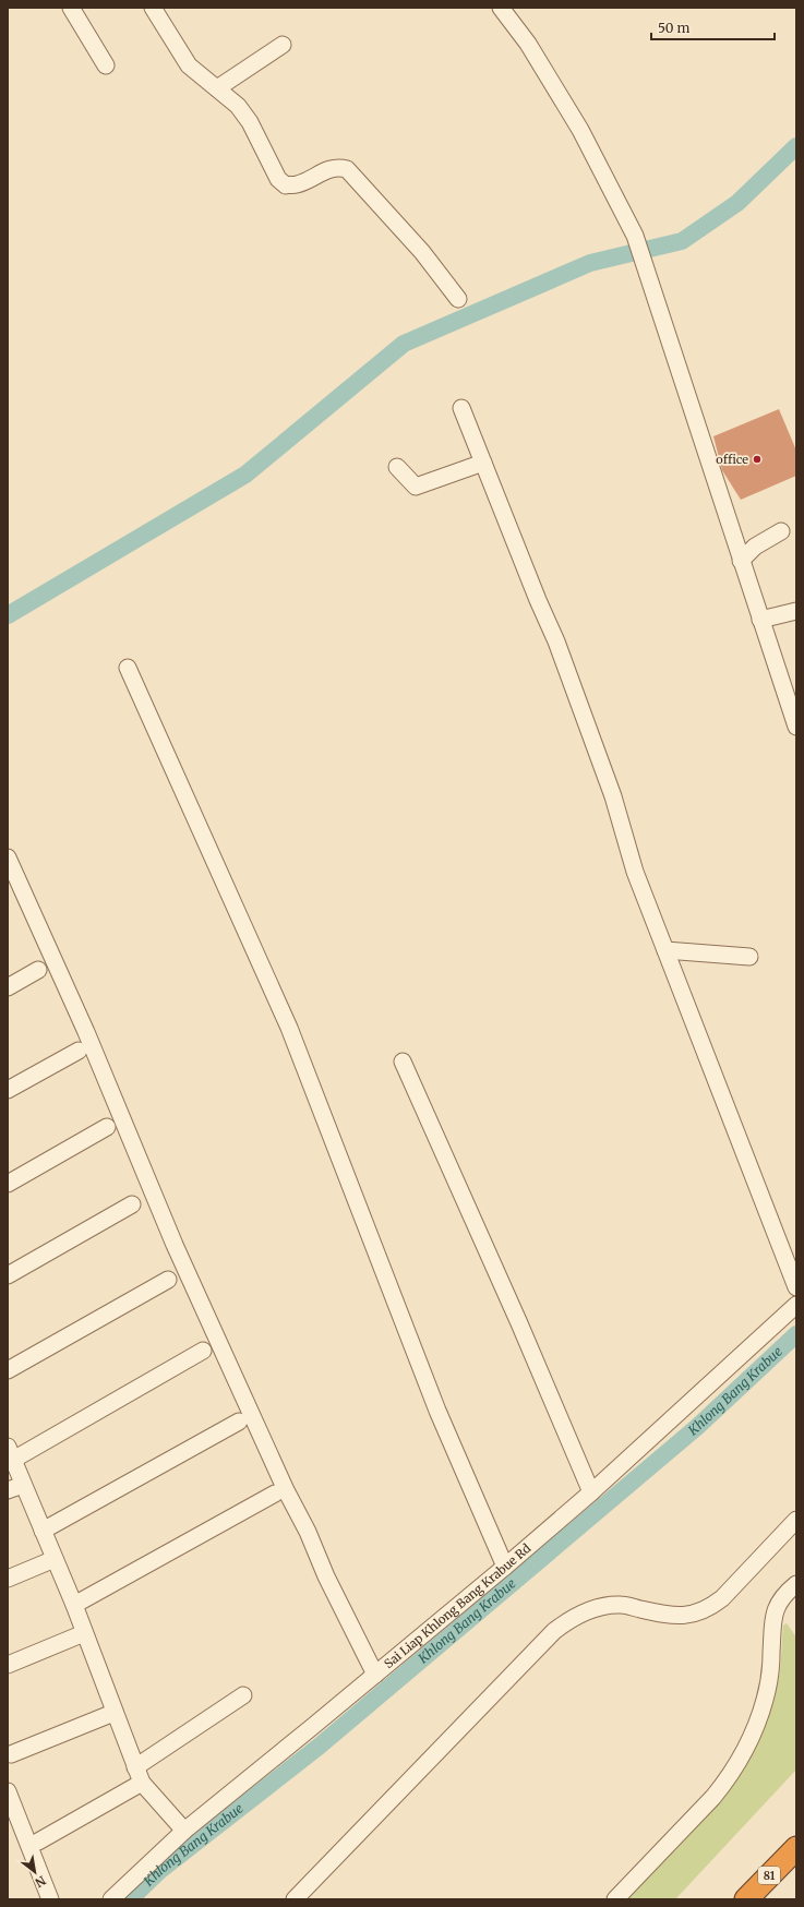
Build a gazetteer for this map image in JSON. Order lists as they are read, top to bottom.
{
  "streets": {
    "highway": ["81"],
    "street": ["Sai Liap Khlong Bang Krabue Rd"]
  },
  "water": ["Khlong Bang Krabue"],
  "places": ["office"],
  "scale_bar": "50 m",
  "north": "bottom right"
}
